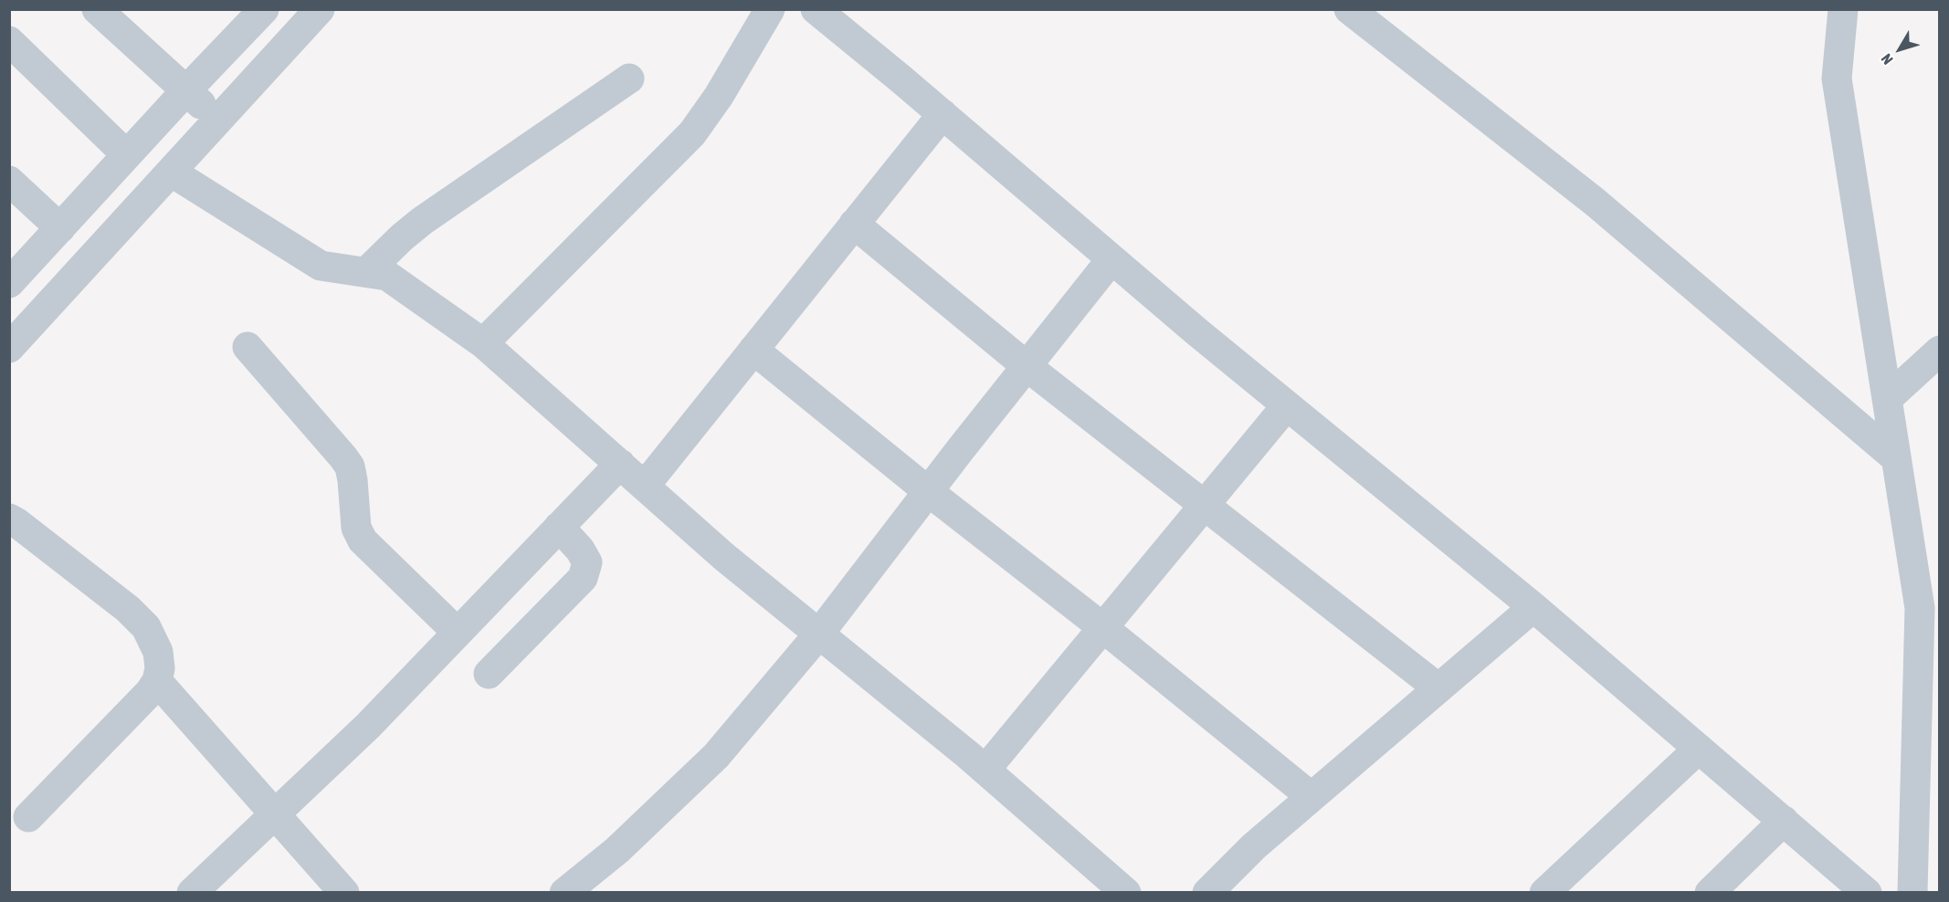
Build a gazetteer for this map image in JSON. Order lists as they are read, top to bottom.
{
  "north": "bottom left"
}
